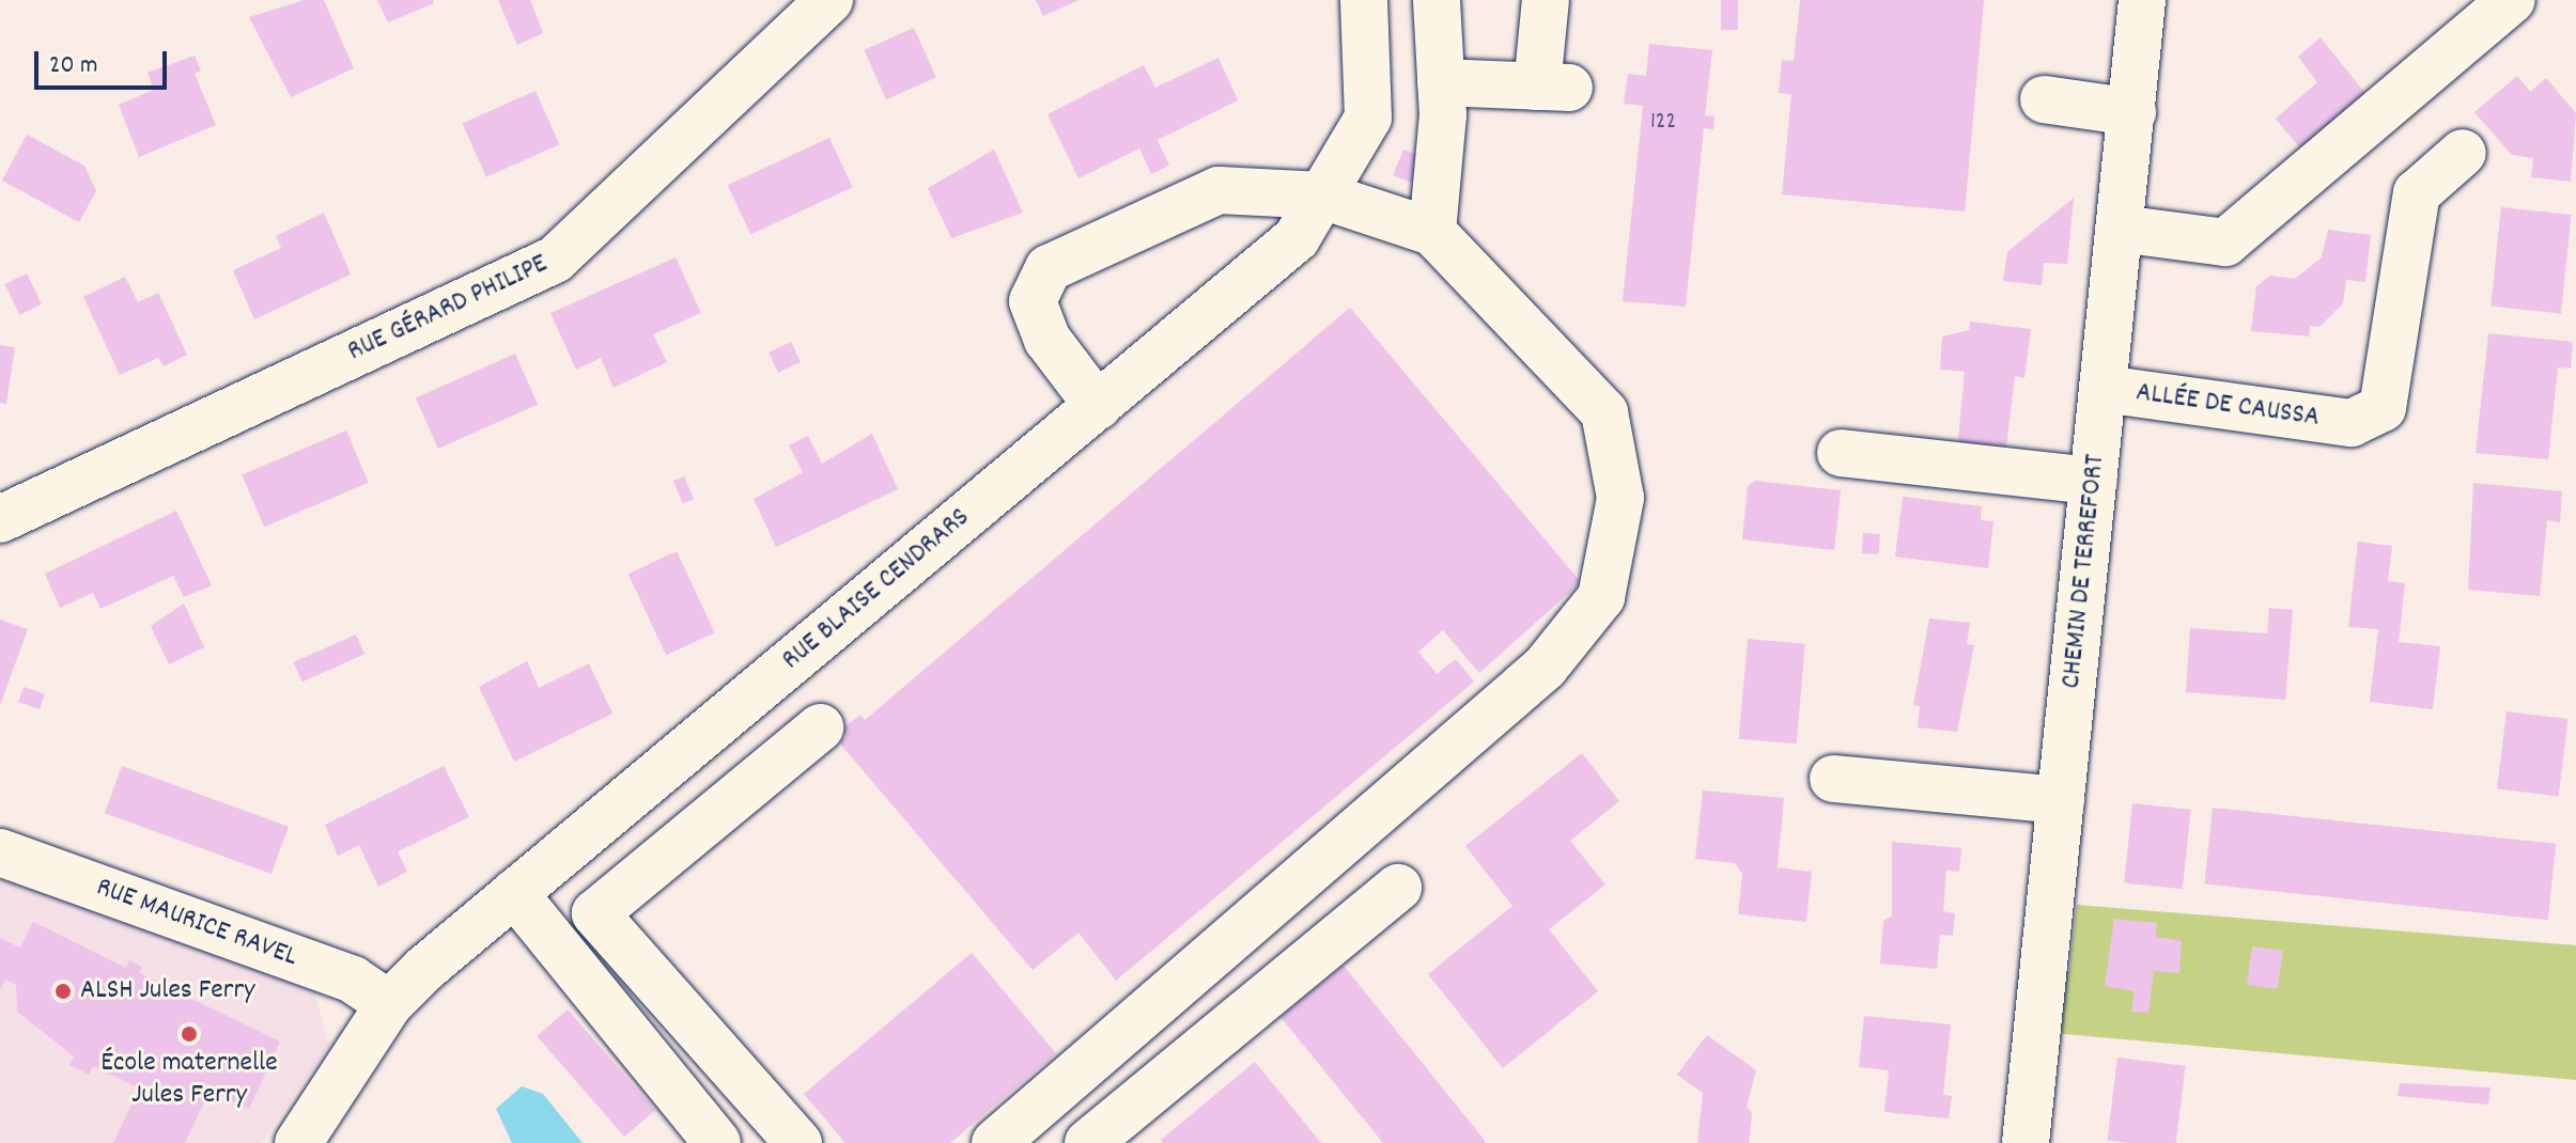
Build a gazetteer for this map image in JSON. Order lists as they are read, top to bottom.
{
  "streets": {
    "street": [
      "RUE GÉRARD PHILIPE",
      "ALLÉE DE CAUSSA",
      "CHEMIN DE TERREFORT",
      "RUE BLAISE CENDRARS",
      "RUE MAURICE RAVEL"
    ]
  },
  "crossings": [
    ["ALLÉE DE CAUSSA", "CHEMIN DE TERREFORT"],
    ["RUE BLAISE CENDRARS", "RUE MAURICE RAVEL"]
  ],
  "places": ["ALSH Jules Ferry", "École maternelle Jules Ferry"],
  "house_numbers": ["122"],
  "scale_bar": "20 m"
}
